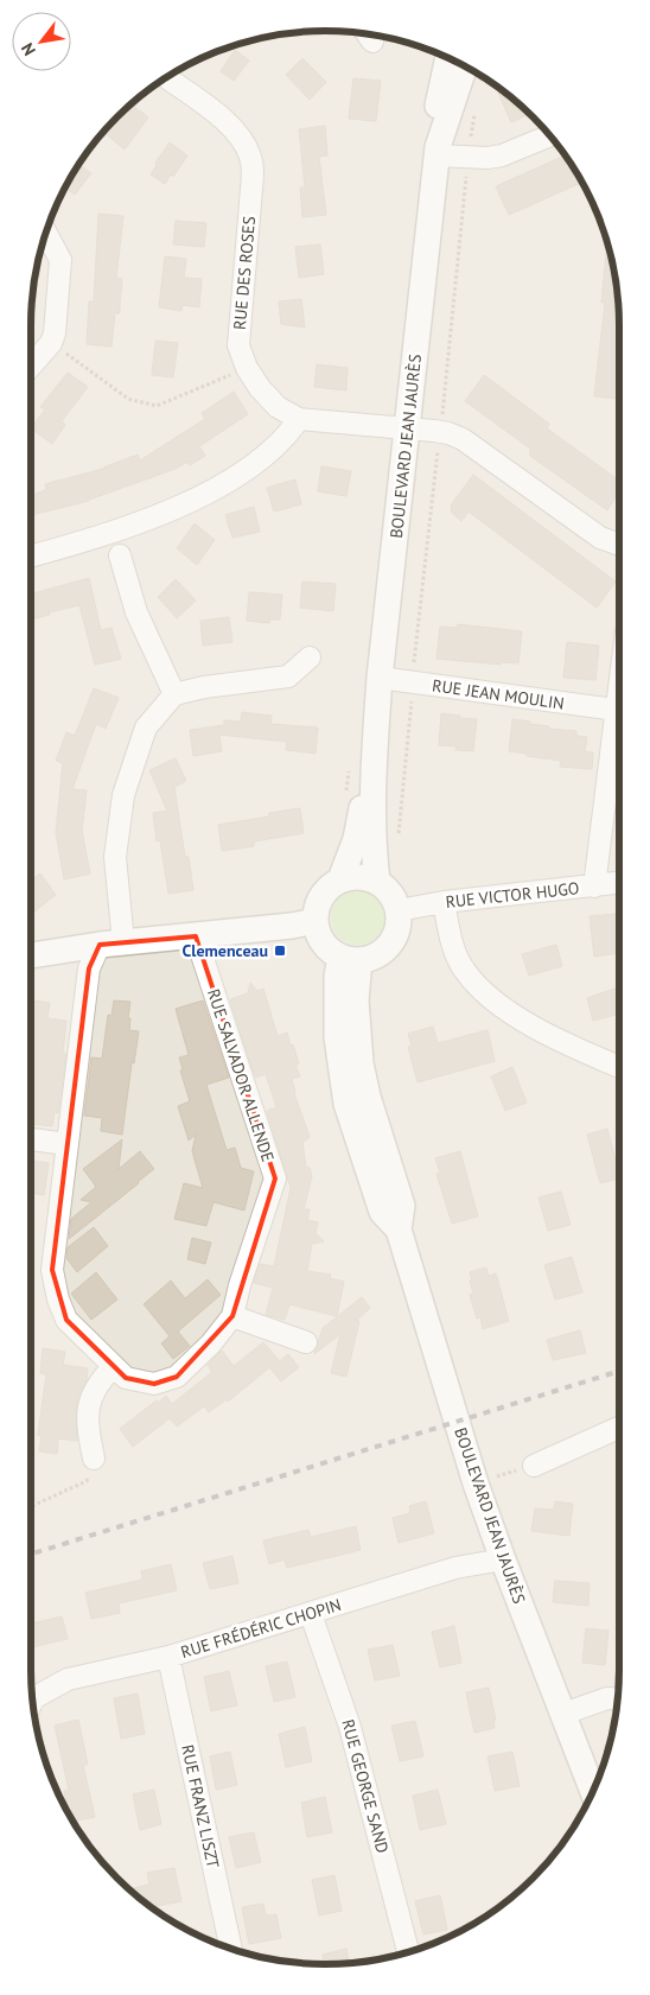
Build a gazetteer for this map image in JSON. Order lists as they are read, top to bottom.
{
  "streets": {
    "street": [
      "RUE DES ROSES",
      "BOULEVARD JEAN JAURÈS",
      "RUE JEAN MOULIN",
      "RUE VICTOR HUGO",
      "RUE SALVADOR ALLENDE",
      "RUE FRÉDÉRIC CHOPIN",
      "RUE GEORGE SAND",
      "RUE FRANZ LISZT"
    ]
  },
  "crossings": [
    ["RUE DES ROSES", "BOULEVARD JEAN JAURÈS"],
    ["BOULEVARD JEAN JAURÈS", "RUE JEAN MOULIN"],
    ["BOULEVARD JEAN JAURÈS", "RUE VICTOR HUGO"],
    ["BOULEVARD JEAN JAURÈS", "RUE FRÉDÉRIC CHOPIN"],
    ["RUE FRÉDÉRIC CHOPIN", "RUE GEORGE SAND"],
    ["RUE FRÉDÉRIC CHOPIN", "RUE FRANZ LISZT"]
  ],
  "places": {
    "transit": ["Clemenceau"]
  },
  "north": "bottom left"
}
